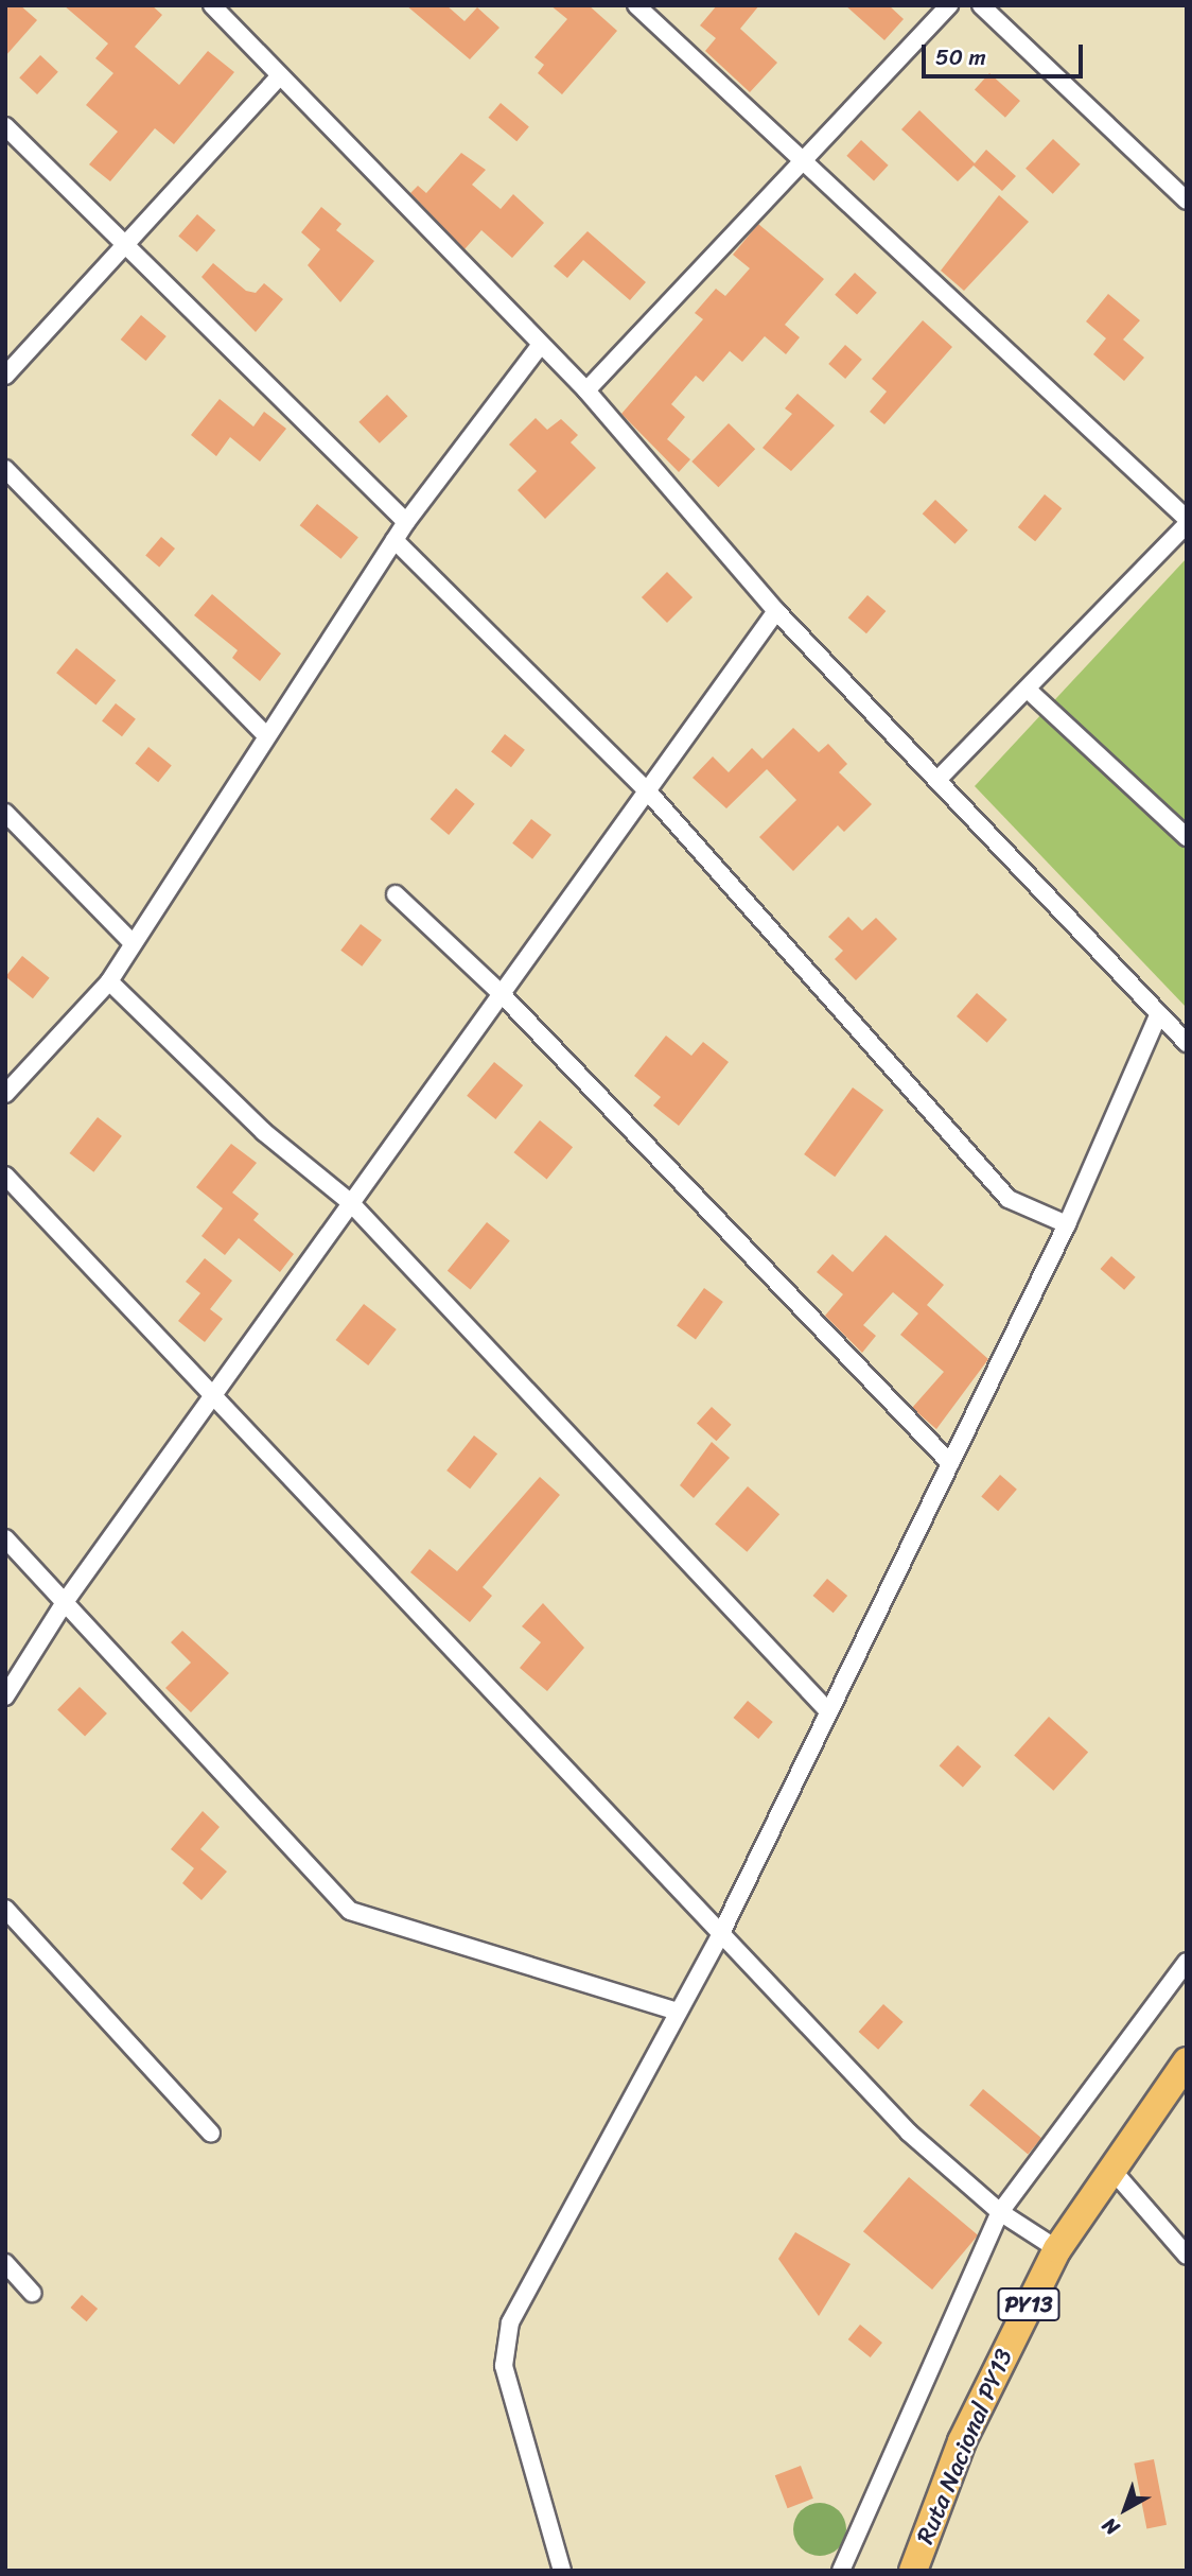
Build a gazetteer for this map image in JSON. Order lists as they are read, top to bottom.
{
  "streets": {
    "highway": ["PY13", "Ruta Nacional PY13"]
  },
  "scale_bar": "50 m",
  "north": "bottom left"
}
